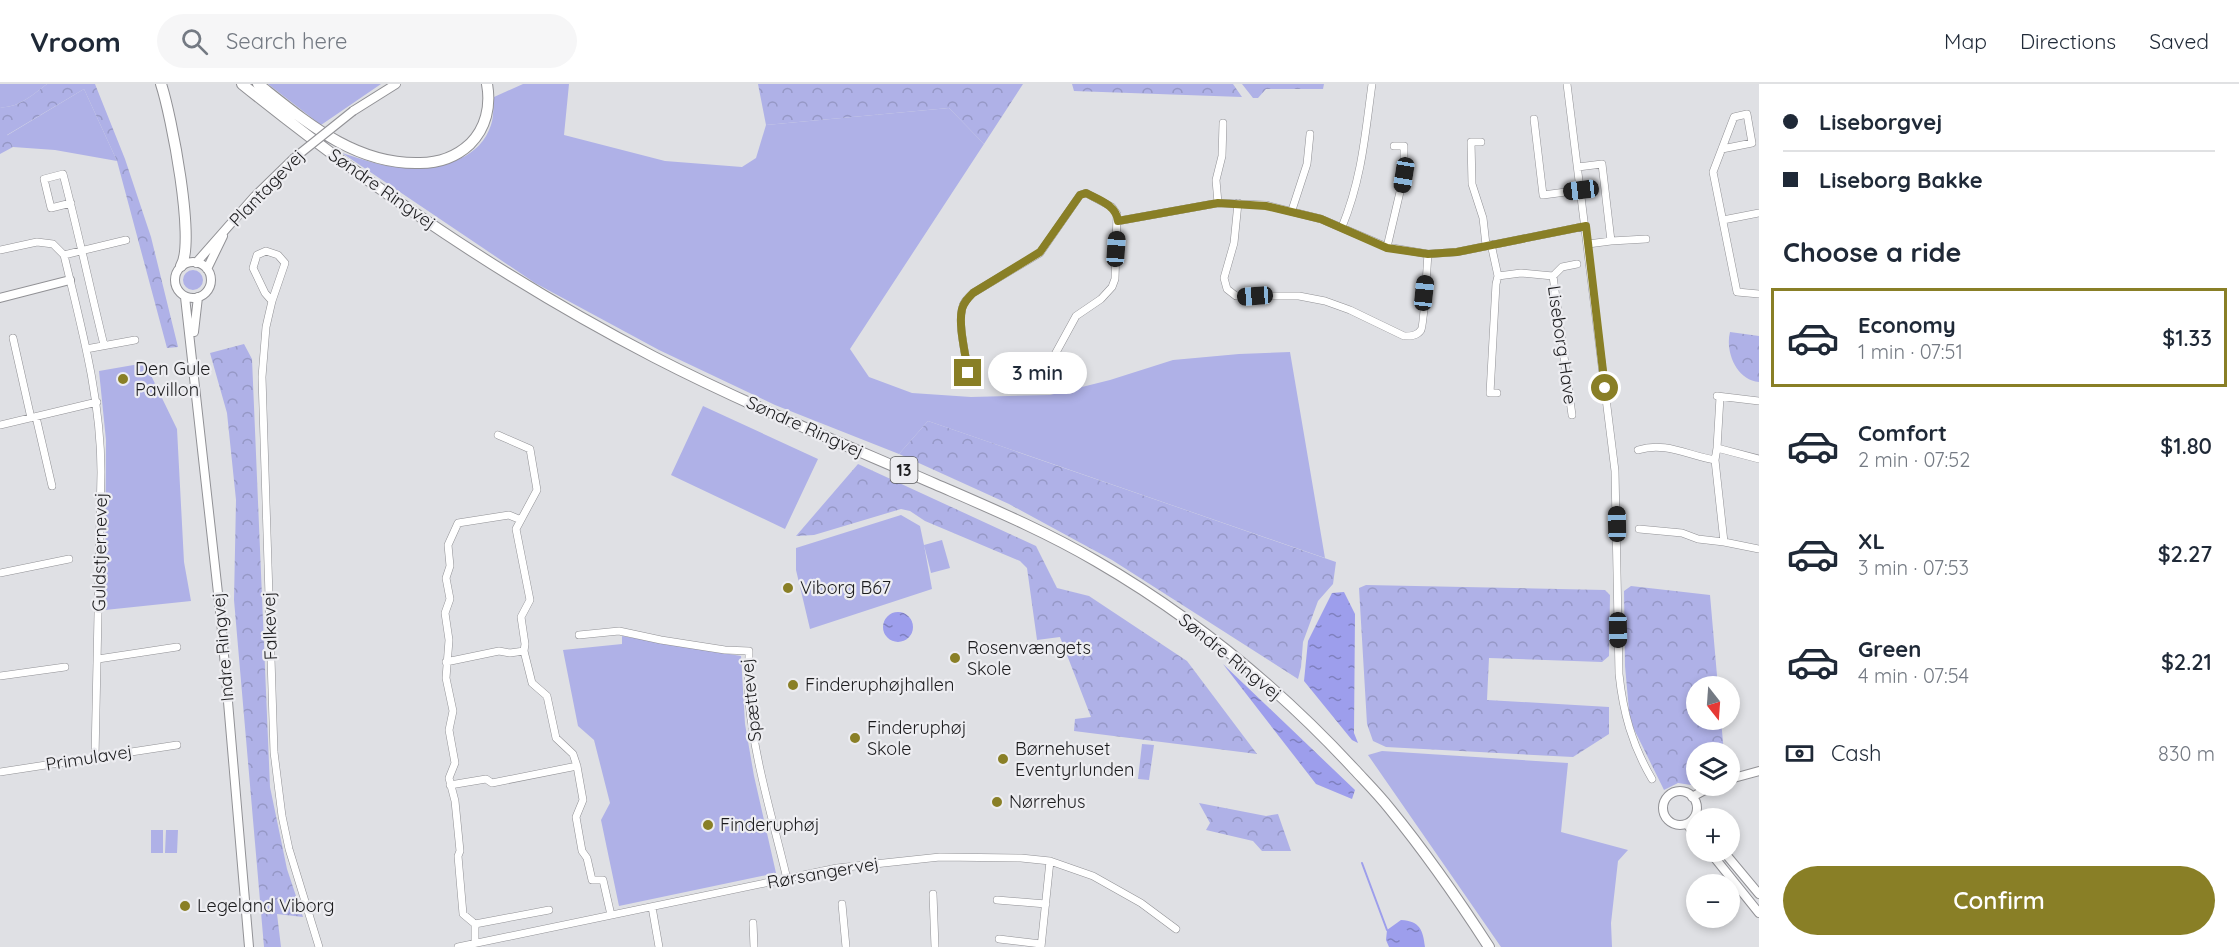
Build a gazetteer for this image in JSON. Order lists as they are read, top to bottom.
{
  "streets": {
    "main road": ["Søndre Ringvej", "13"],
    "street": [
      "Plantagevej",
      "Liseborg Have",
      "Guldstjernevej",
      "Falkevej",
      "Indre Ringvej",
      "Spættevej",
      "Primulavej",
      "Rørsangervej"
    ]
  },
  "crossings": [
    ["Plantagevej", "Indre Ringvej"],
    ["Guldstjernevej", "Primulavej"],
    ["Spættevej", "Rørsangervej"]
  ],
  "places": [
    "Den Gule Pavillon",
    "Viborg B67",
    "Rosenvængets Skole",
    "Finderuphøjhallen",
    "Finderuphøj Skole",
    "Børnehuset Eventyrlunden",
    "Nørrehus",
    "Finderuphøj",
    "Legeland Viborg"
  ],
  "north": "bottom",
  "page": {
    "header": "Vroom",
    "search": "Search here",
    "nav": ["Map", "Directions", "Saved"],
    "banner": ["Liseborgvej", "Liseborg Bakke"],
    "heading": "Choose a ride",
    "list": [
      {
        "name": "Economy",
        "note": "1 min · 07:51",
        "value": "$1.33"
      },
      {
        "name": "Comfort",
        "note": "2 min · 07:52",
        "value": "$1.80"
      },
      {
        "name": "XL",
        "note": "3 min · 07:53",
        "value": "$2.27"
      },
      {
        "name": "Green",
        "note": "4 min · 07:54",
        "value": "$2.21"
      }
    ],
    "bubble": "3 min",
    "map_buttons": ["+", "−"],
    "pay": ["Cash", "830 m"],
    "buttons": "Confirm"
  }
}
